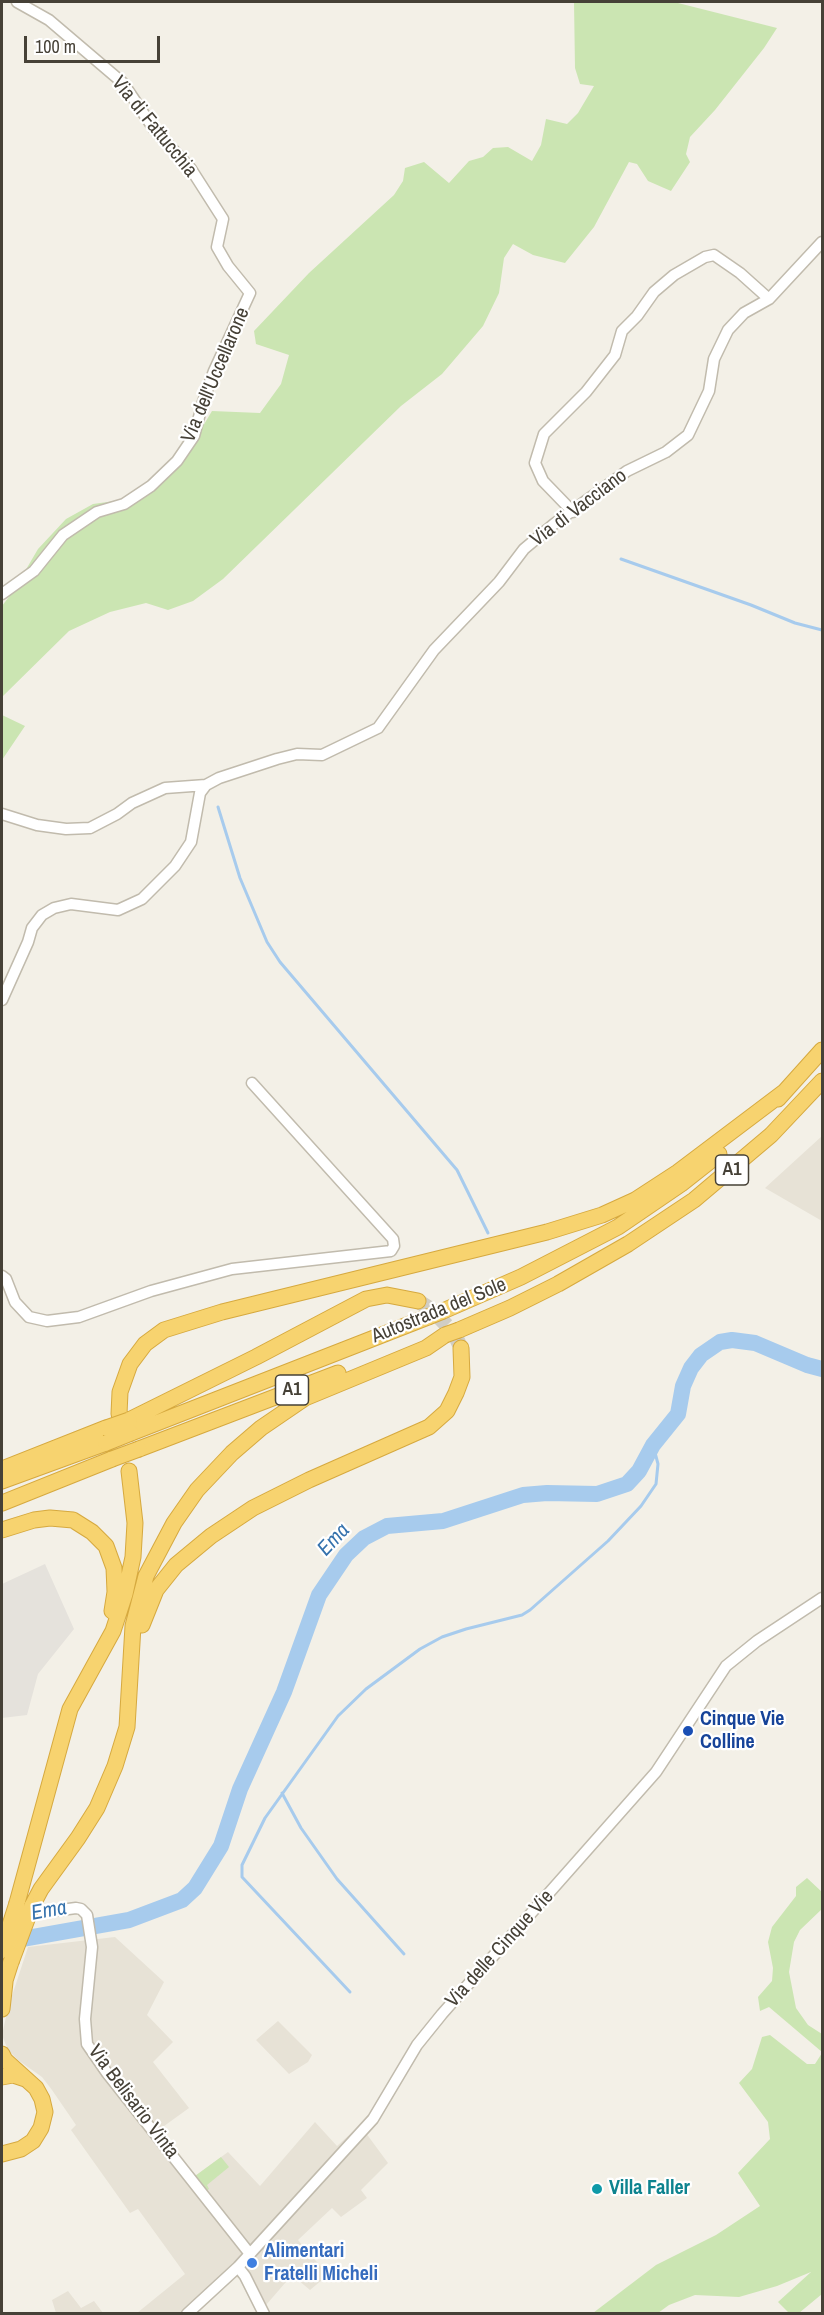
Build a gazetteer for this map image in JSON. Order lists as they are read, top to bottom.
{
  "streets": {
    "highway": ["A1", "Autostrada del Sole"],
    "street": [
      "Via di Fattucchia",
      "Via dell'Uccellarone",
      "Via di Vacciano",
      "Via delle Cinque Vie",
      "Via Belisario Vinta"
    ]
  },
  "crossings": [
    ["Via di Fattucchia", "Via dell'Uccellarone"],
    ["Via delle Cinque Vie", "Via Belisario Vinta"]
  ],
  "water": ["Ema"],
  "places": ["Cinque Vie Colline", "Villa Faller", "Alimentari Fratelli Micheli"],
  "scale_bar": "100 m"
}
